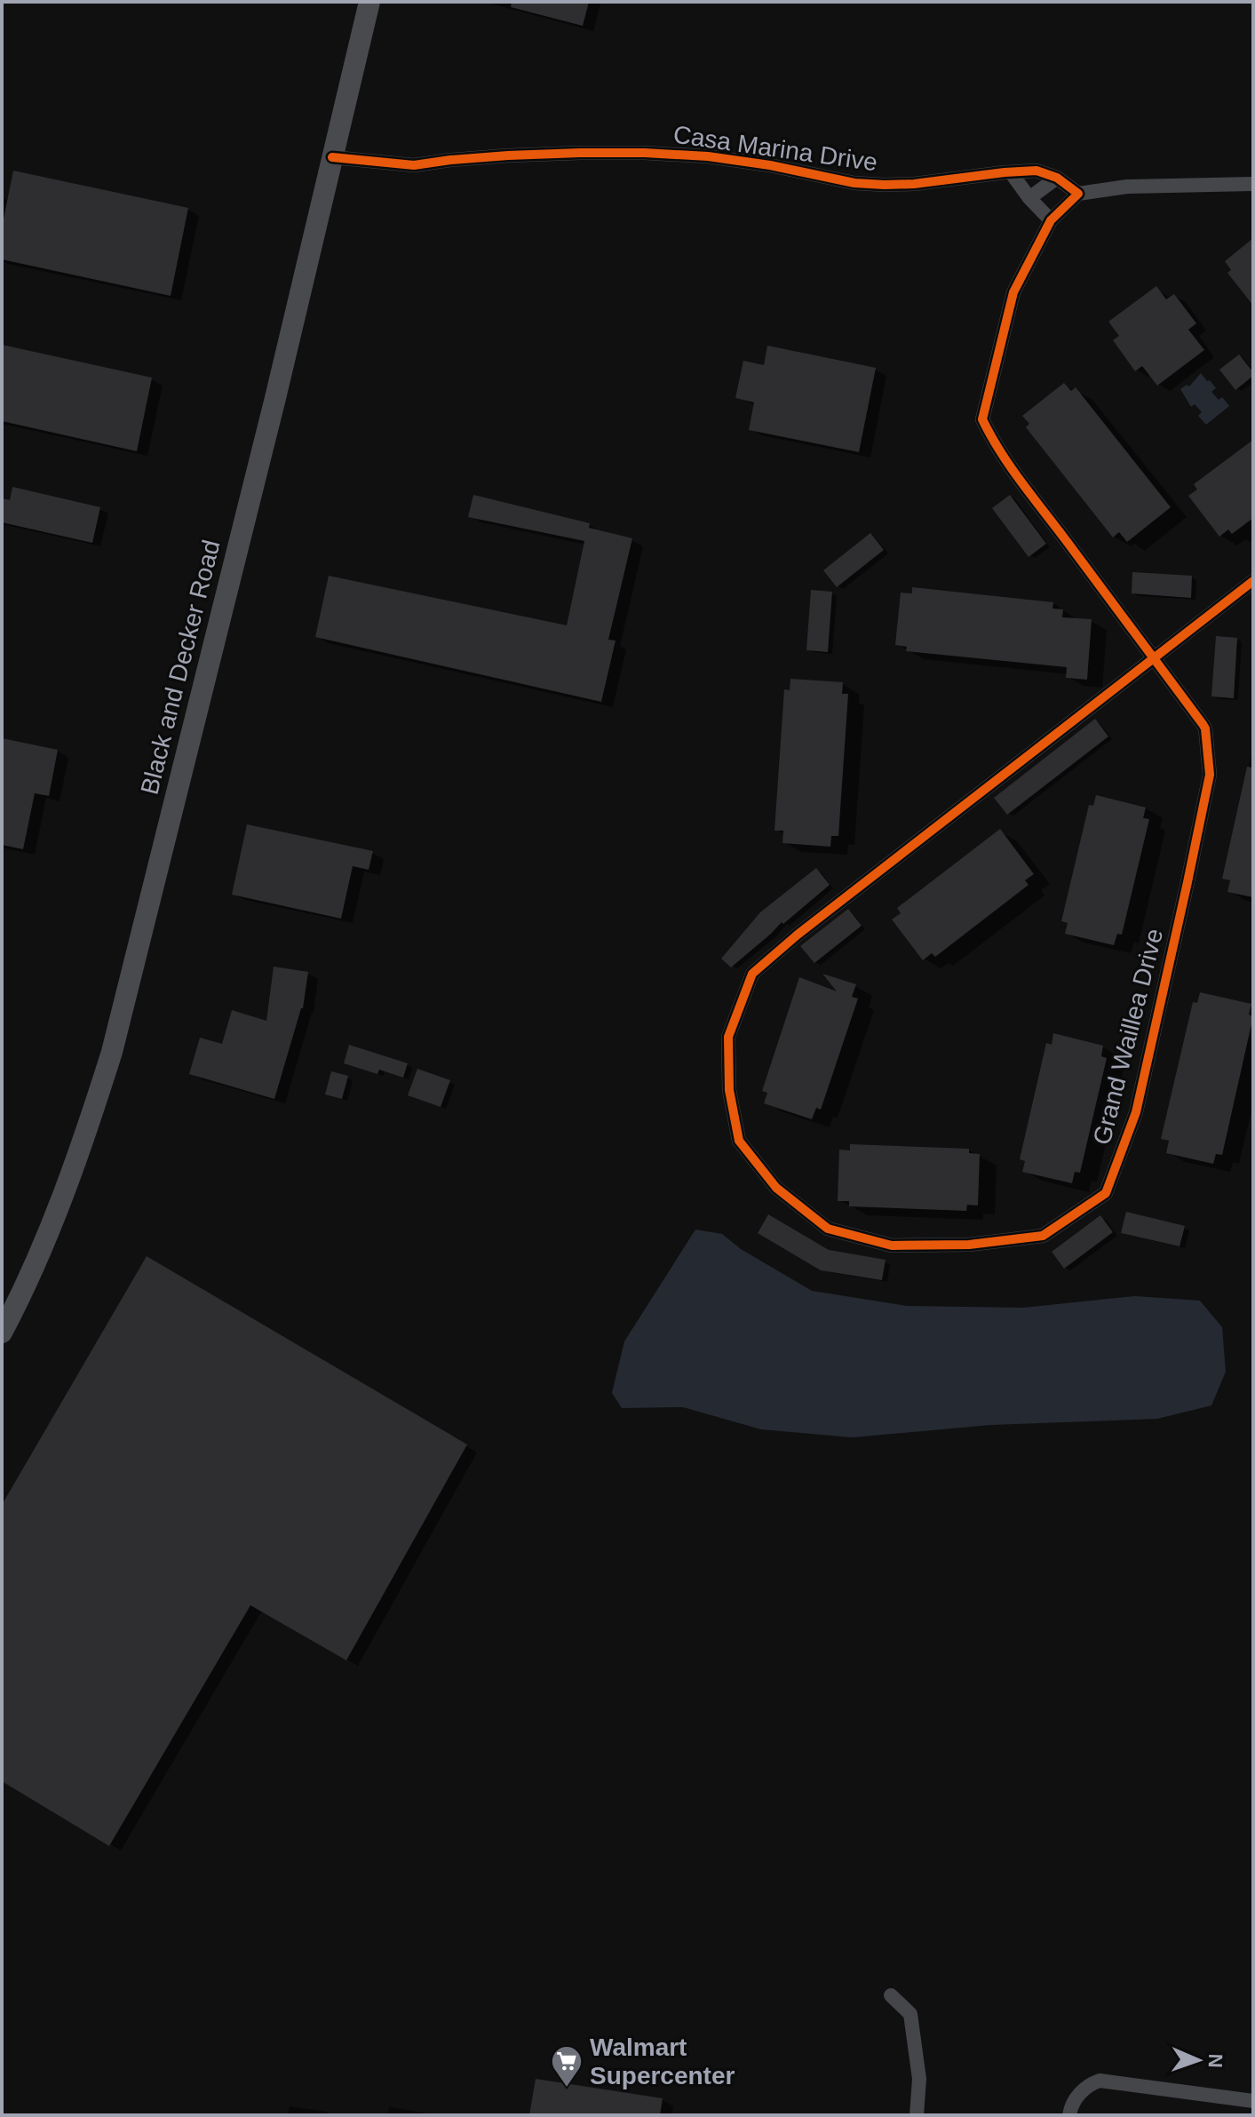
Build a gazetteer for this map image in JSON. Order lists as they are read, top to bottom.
{
  "streets": {
    "main road": ["Black and Decker Road"],
    "street": ["Casa Marina Drive", "Grand Waillea Drive"]
  },
  "crossings": [
    ["Casa Marina Drive", "Black and Decker Road"],
    ["Casa Marina Drive", "Grand Waillea Drive"]
  ],
  "places": {
    "supermarket": ["Walmart Supercenter"]
  },
  "north": "right"
}
